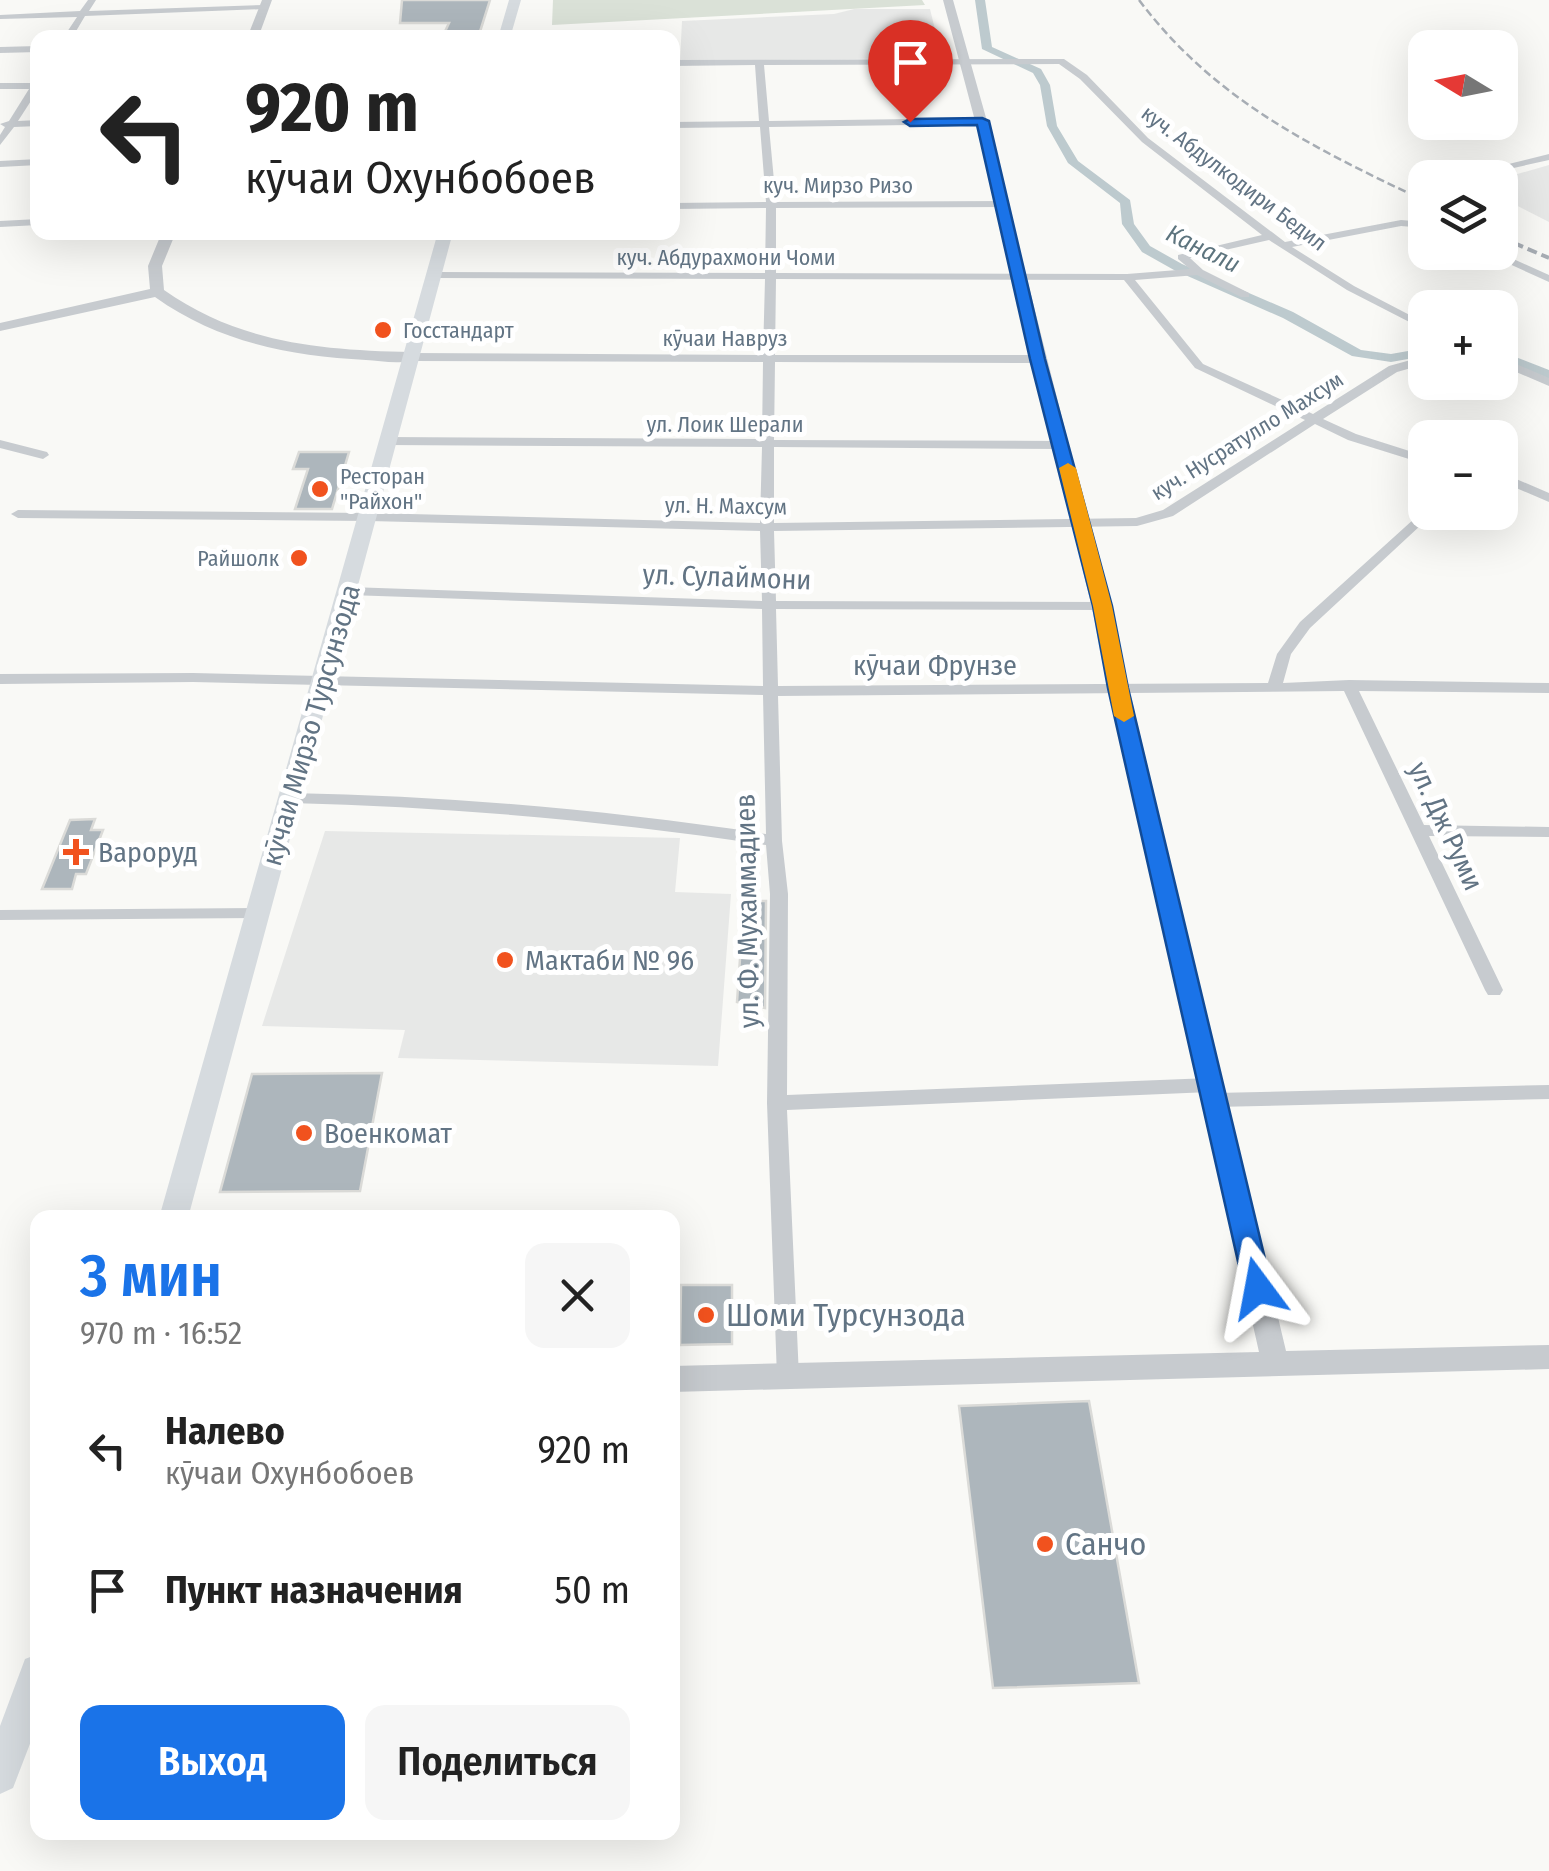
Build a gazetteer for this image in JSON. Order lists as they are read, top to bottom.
{
  "streets": {
    "main road": ["кӯчаи Мирзо Турсунзода"],
    "street": [
      "куч. Абдулкодири Бедил",
      "куч. Мирзо Ризо",
      "куч. Абдурахмони Чоми",
      "кӯчаи Навруз",
      "ул. Лоик Шерали",
      "куч. Нусратулло Махсум",
      "ул. Н. Махсум",
      "ул. Сулаймони",
      "кӯчаи Фрунзе",
      "ул. Дж Руми",
      "ул. Ф. Мухаммадиев"
    ]
  },
  "crossings": [
    ["куч. Абдулкодири Бедил", "ул. Ф. Мухаммадиев"],
    ["куч. Мирзо Ризо", "ул. Ф. Мухаммадиев"],
    ["куч. Абдурахмони Чоми", "кӯчаи Мирзо Турсунзода"],
    ["куч. Абдурахмони Чоми", "ул. Ф. Мухаммадиев"],
    ["кӯчаи Навруз", "кӯчаи Мирзо Турсунзода"],
    ["кӯчаи Навруз", "ул. Ф. Мухаммадиев"],
    ["ул. Лоик Шерали", "кӯчаи Мирзо Турсунзода"],
    ["ул. Лоик Шерали", "ул. Ф. Мухаммадиев"],
    ["куч. Нусратулло Махсум", "ул. Н. Махсум"],
    ["ул. Н. Махсум", "кӯчаи Мирзо Турсунзода"],
    ["ул. Н. Махсум", "ул. Ф. Мухаммадиев"],
    ["ул. Сулаймони", "кӯчаи Мирзо Турсунзода"],
    ["ул. Сулаймони", "ул. Ф. Мухаммадиев"],
    ["кӯчаи Фрунзе", "кӯчаи Мирзо Турсунзода"],
    ["кӯчаи Фрунзе", "ул. Дж Руми"],
    ["кӯчаи Фрунзе", "ул. Ф. Мухаммадиев"]
  ],
  "water": ["Канали"],
  "places": {
    "other": [
      "Госстандарт",
      "Ресторан \"Райхон\"",
      "Райшолк",
      "Мактаби № 96",
      "Военкомат",
      "Шоми Турсунзода",
      "Санчо"
    ],
    "health": ["Вароруд"]
  },
  "north": "left",
  "page": {
    "map_buttons": ["+", "−"],
    "turn": ["920 m", "кӯчаи Охунбобоев"],
    "heading": ["3 мин", "970 m · 16:52"],
    "list": [
      {
        "name": "Налево",
        "note": "кӯчаи Охунбобоев",
        "value": "920 m"
      },
      {
        "name": "Пункт назначения",
        "value": "50 m"
      }
    ],
    "buttons": ["Выход", "Поделиться"]
  }
}
